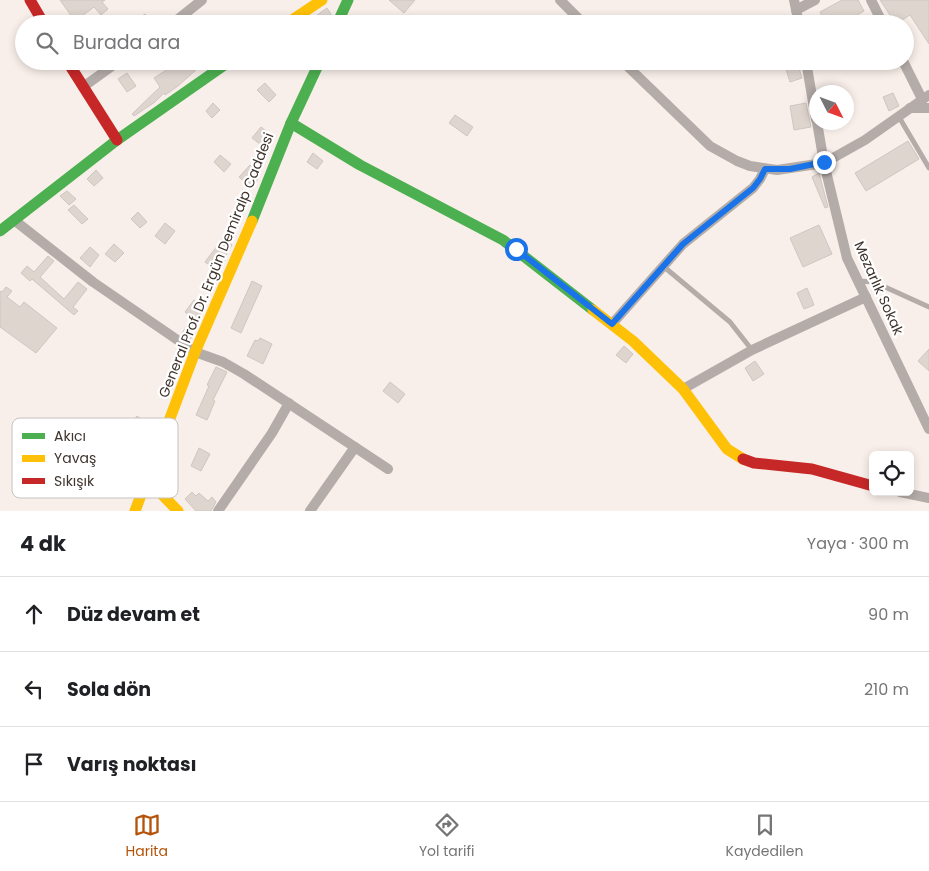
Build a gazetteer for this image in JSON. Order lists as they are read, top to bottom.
{
  "streets": {
    "street": ["General Prof. Dr. Ergün Demiralp Caddesi", "Mezarlık Sokak"]
  },
  "legend": ["Akıcı", "Yavaş", "Sıkışık"],
  "north": "bottom right",
  "page": {
    "search": "Burada ara",
    "heading": ["4 dk", "Yaya · 300 m"],
    "list": [
      ["Düz devam et", "90 m"],
      ["Sola dön", "210 m"],
      "Varış noktası"
    ],
    "nav": ["Harita", "Yol tarifi", "Kaydedilen"]
  }
}
